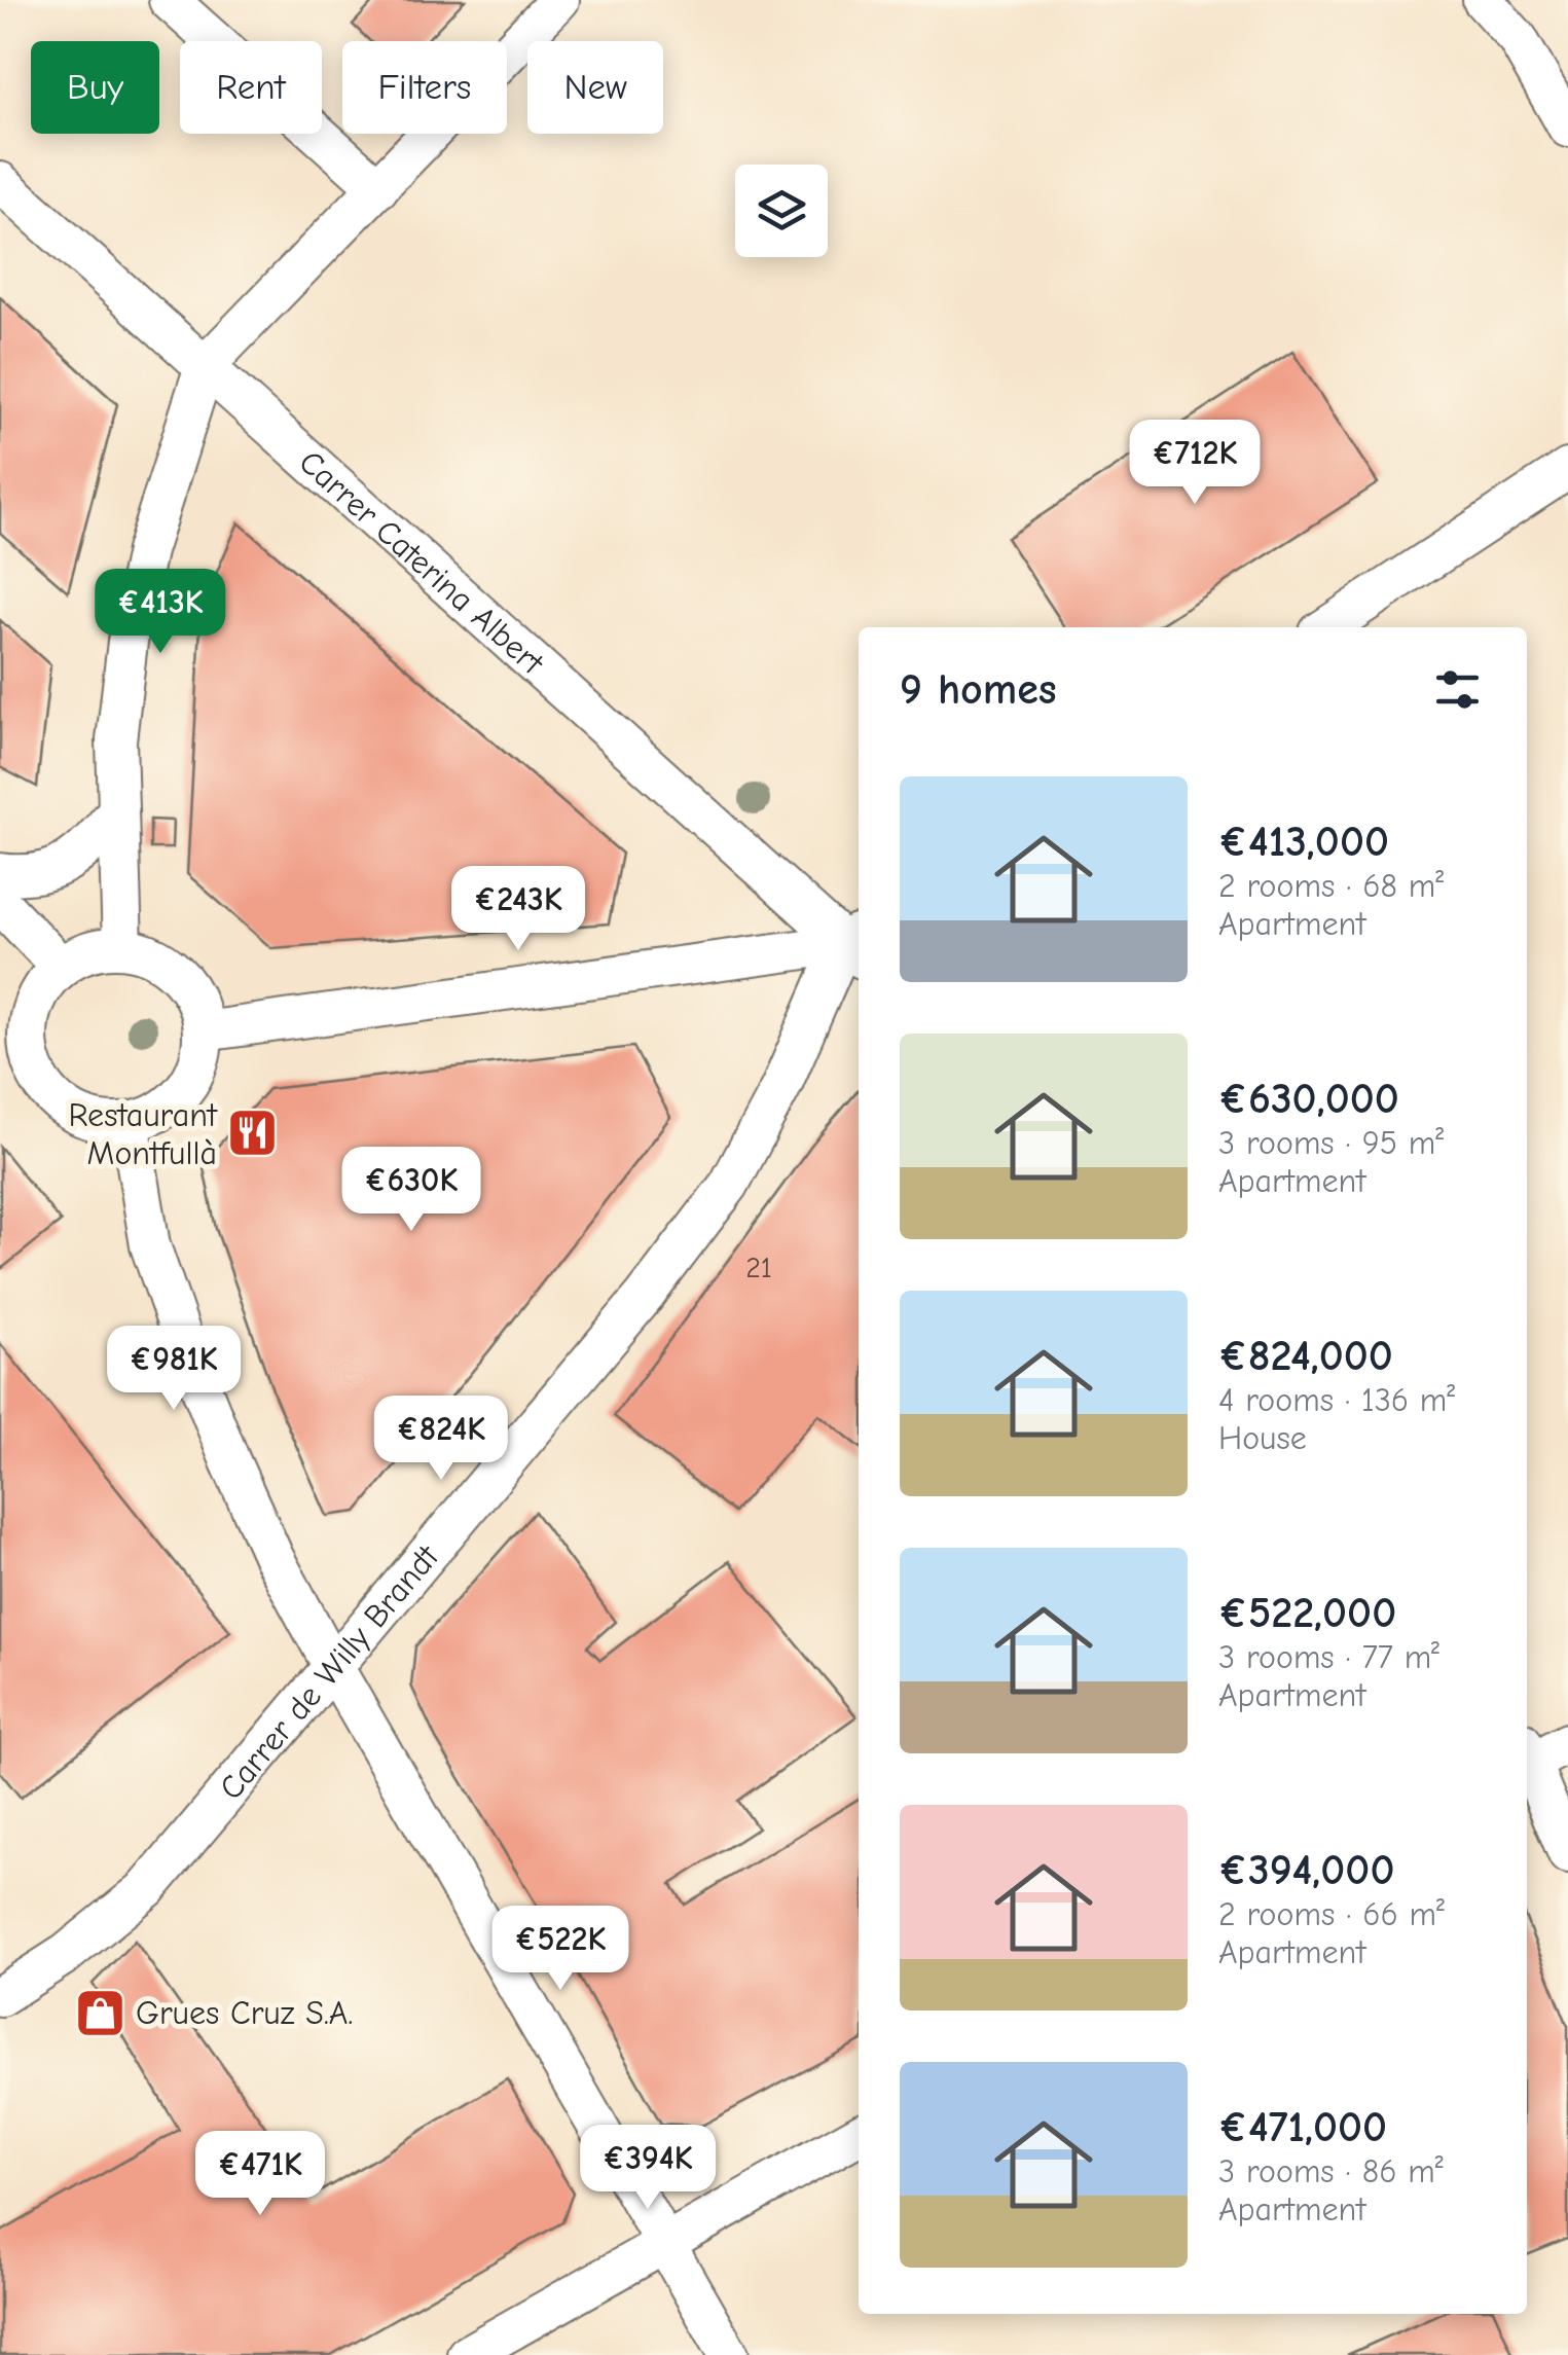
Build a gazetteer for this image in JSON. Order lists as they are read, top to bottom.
{
  "streets": {
    "street": ["Carrer Caterina Albert", "Carrer de Willy Brandt"]
  },
  "crossings": [
    ["Carrer Caterina Albert", "Carrer de Willy Brandt"]
  ],
  "places": {
    "restaurant": ["Restaurant Montfullà"],
    "shop": ["Grues Cruz S.A."]
  },
  "house_numbers": ["21"],
  "page": {
    "chip": [
      "Buy",
      "Rent",
      "Filters",
      "New"
    ],
    "price": [
      "€712K",
      "€413K",
      "€243K",
      "€630K",
      "€981K",
      "€824K",
      "€522K",
      "€394K",
      "€471K"
    ],
    "heading": "9 homes",
    "list": [
      {
        "name": "€413,000",
        "note": "2 rooms · 68 m² · Apartment"
      },
      {
        "name": "€630,000",
        "note": "3 rooms · 95 m² · Apartment"
      },
      {
        "name": "€824,000",
        "note": "4 rooms · 136 m² · House"
      },
      {
        "name": "€522,000",
        "note": "3 rooms · 77 m² · Apartment"
      },
      {
        "name": "€394,000",
        "note": "2 rooms · 66 m² · Apartment"
      },
      {
        "name": "€471,000",
        "note": "3 rooms · 86 m² · Apartment"
      }
    ]
  }
}
